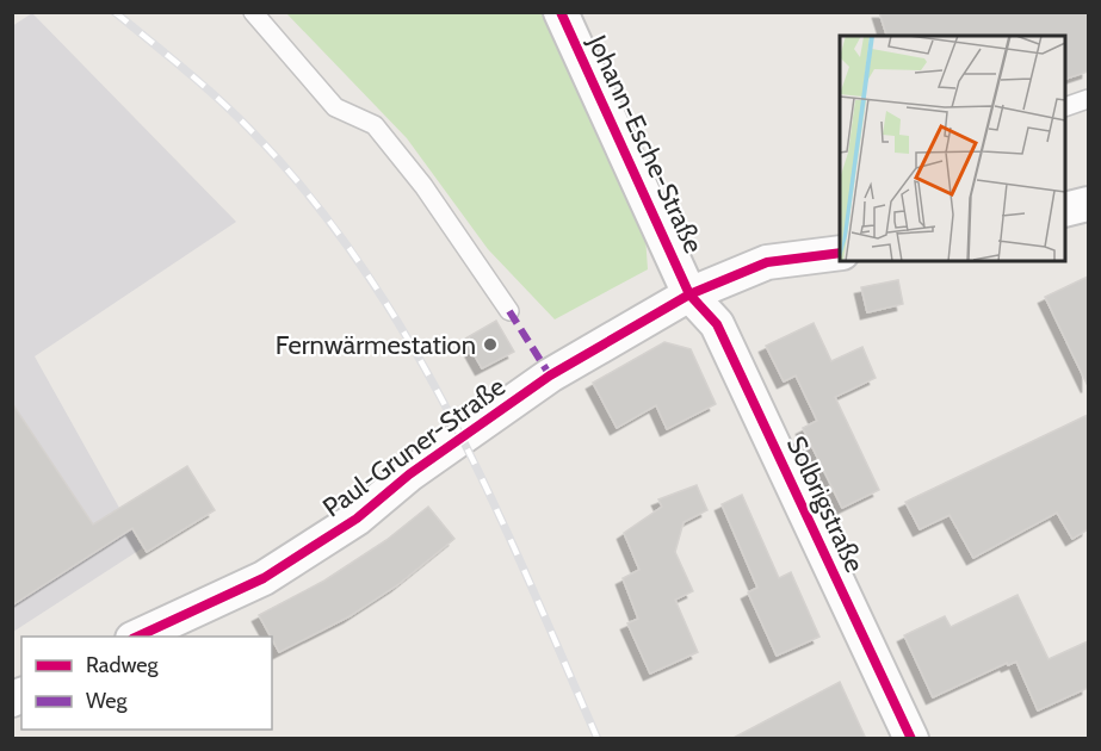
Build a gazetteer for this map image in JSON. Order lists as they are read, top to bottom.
{
  "streets": {
    "street": ["Johann-Esche-Straße", "Paul-Gruner-Straße", "Solbrigstraße"]
  },
  "crossings": [
    ["Johann-Esche-Straße", "Paul-Gruner-Straße"],
    ["Johann-Esche-Straße", "Solbrigstraße"],
    ["Paul-Gruner-Straße", "Solbrigstraße"]
  ],
  "places": ["Fernwärmestation"],
  "legend": ["Radweg", "Weg"]
}
